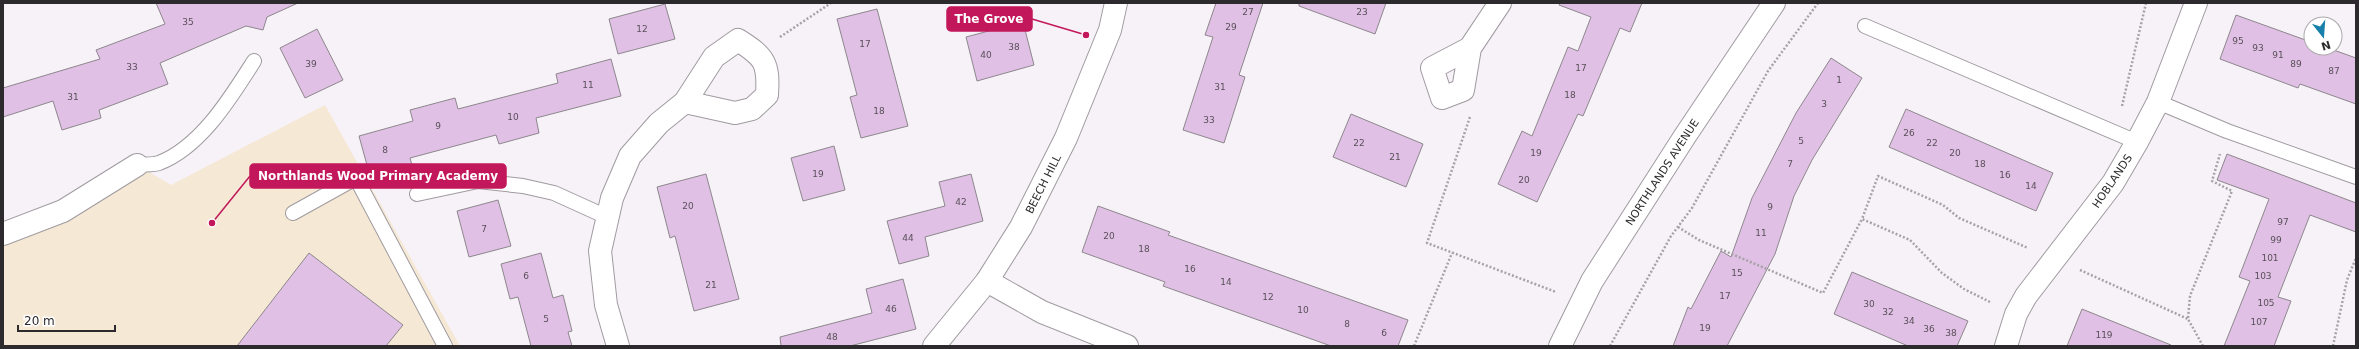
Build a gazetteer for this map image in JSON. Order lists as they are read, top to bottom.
{
  "streets": {
    "street": ["NORTHLANDS AVENUE", "HOBLANDS", "BEECH HILL"]
  },
  "places": ["The Grove", "Northlands Wood Primary Academy"],
  "house_numbers": [
    "27",
    "23",
    "35",
    "29",
    "12",
    "95",
    "17",
    "38",
    "93",
    "40",
    "91",
    "39",
    "89",
    "33",
    "17",
    "87",
    "1",
    "11",
    "31",
    "18",
    "31",
    "3",
    "18",
    "10",
    "33",
    "9",
    "26",
    "5",
    "22",
    "22",
    "8",
    "19",
    "20",
    "21",
    "7",
    "18",
    "19",
    "16",
    "20",
    "14",
    "42",
    "20",
    "9",
    "97",
    "7",
    "11",
    "20",
    "44",
    "99",
    "18",
    "101",
    "16",
    "15",
    "6",
    "103",
    "14",
    "21",
    "17",
    "12",
    "105",
    "30",
    "46",
    "10",
    "32",
    "5",
    "34",
    "107",
    "8",
    "19",
    "36",
    "6",
    "38",
    "119",
    "48"
  ],
  "scale_bar": "20 m",
  "north": "bottom"
}
